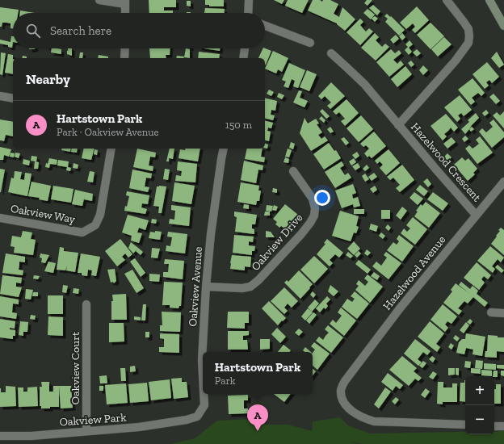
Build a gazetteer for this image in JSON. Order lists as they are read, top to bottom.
{
  "streets": {
    "street": [
      "Hazelwood Crescent",
      "Oakview Way",
      "Oakview Drive",
      "Hazelwood Avenue",
      "Oakview Avenue",
      "Oakview Court",
      "Oakview Park"
    ]
  },
  "crossings": [
    ["Hazelwood Crescent", "Hazelwood Avenue"],
    ["Oakview Drive", "Oakview Avenue"],
    ["Oakview Avenue", "Oakview Park"],
    ["Oakview Court", "Oakview Park"]
  ],
  "page": {
    "search": "Search here",
    "heading": "Nearby",
    "list": [
      {
        "mark": "A",
        "name": "Hartstown Park",
        "note": "Park · Oakview Avenue",
        "value": "150 m"
      }
    ],
    "popup": ["Hartstown Park", "Park"],
    "map_buttons": ["+", "−"],
    "pins": "A"
  }
}
